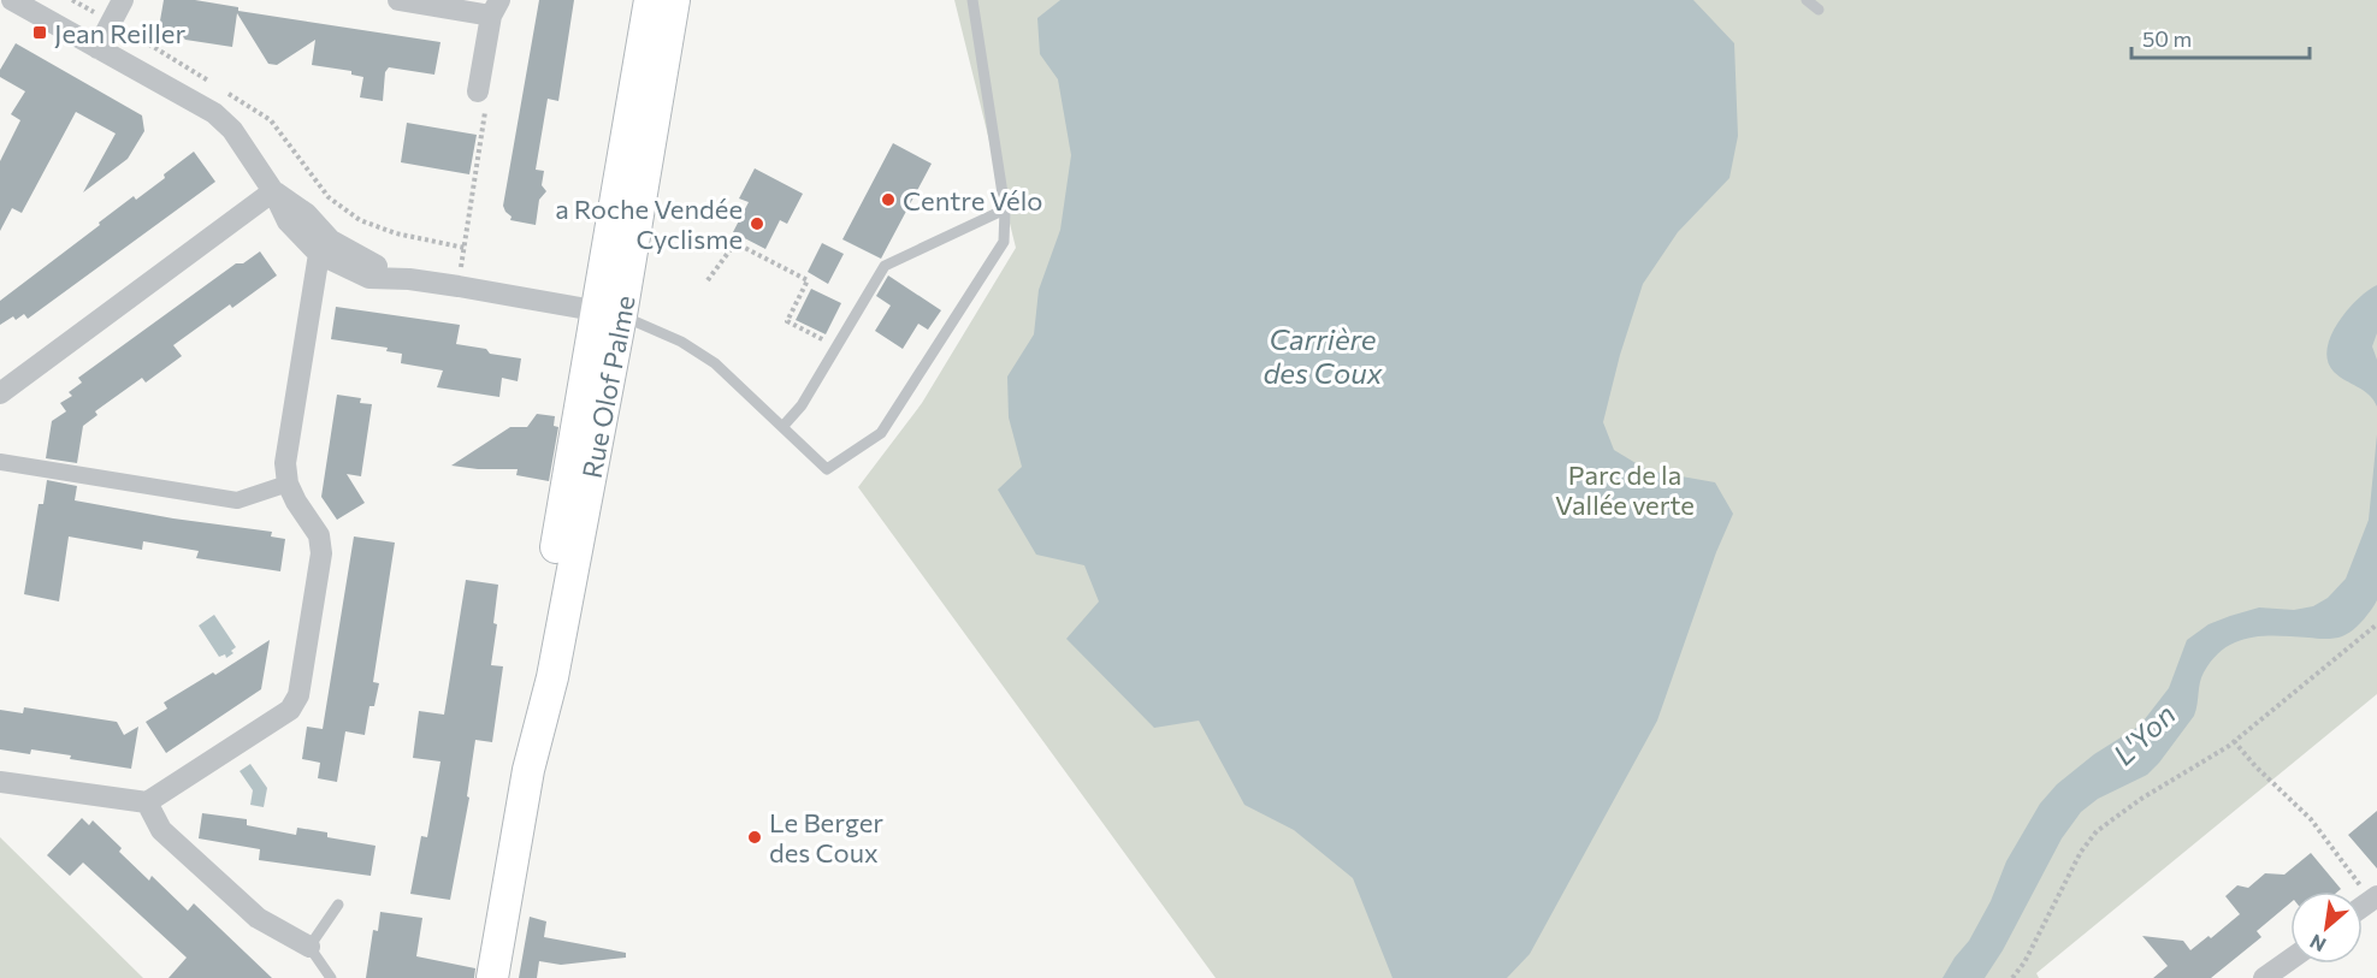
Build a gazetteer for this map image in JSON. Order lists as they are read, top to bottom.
{
  "streets": {
    "main road": ["Rue Olof Palme"]
  },
  "water": ["Carrière des Coux", "L'Yon"],
  "parks": ["Parc de la Vallée verte"],
  "places": {
    "transit": ["Jean Reiller"],
    "other": ["Centre Vélo", "a Roche Vendée Cyclisme", "Le Berger des Coux"]
  },
  "scale_bar": "50 m",
  "north": "bottom left"
}
